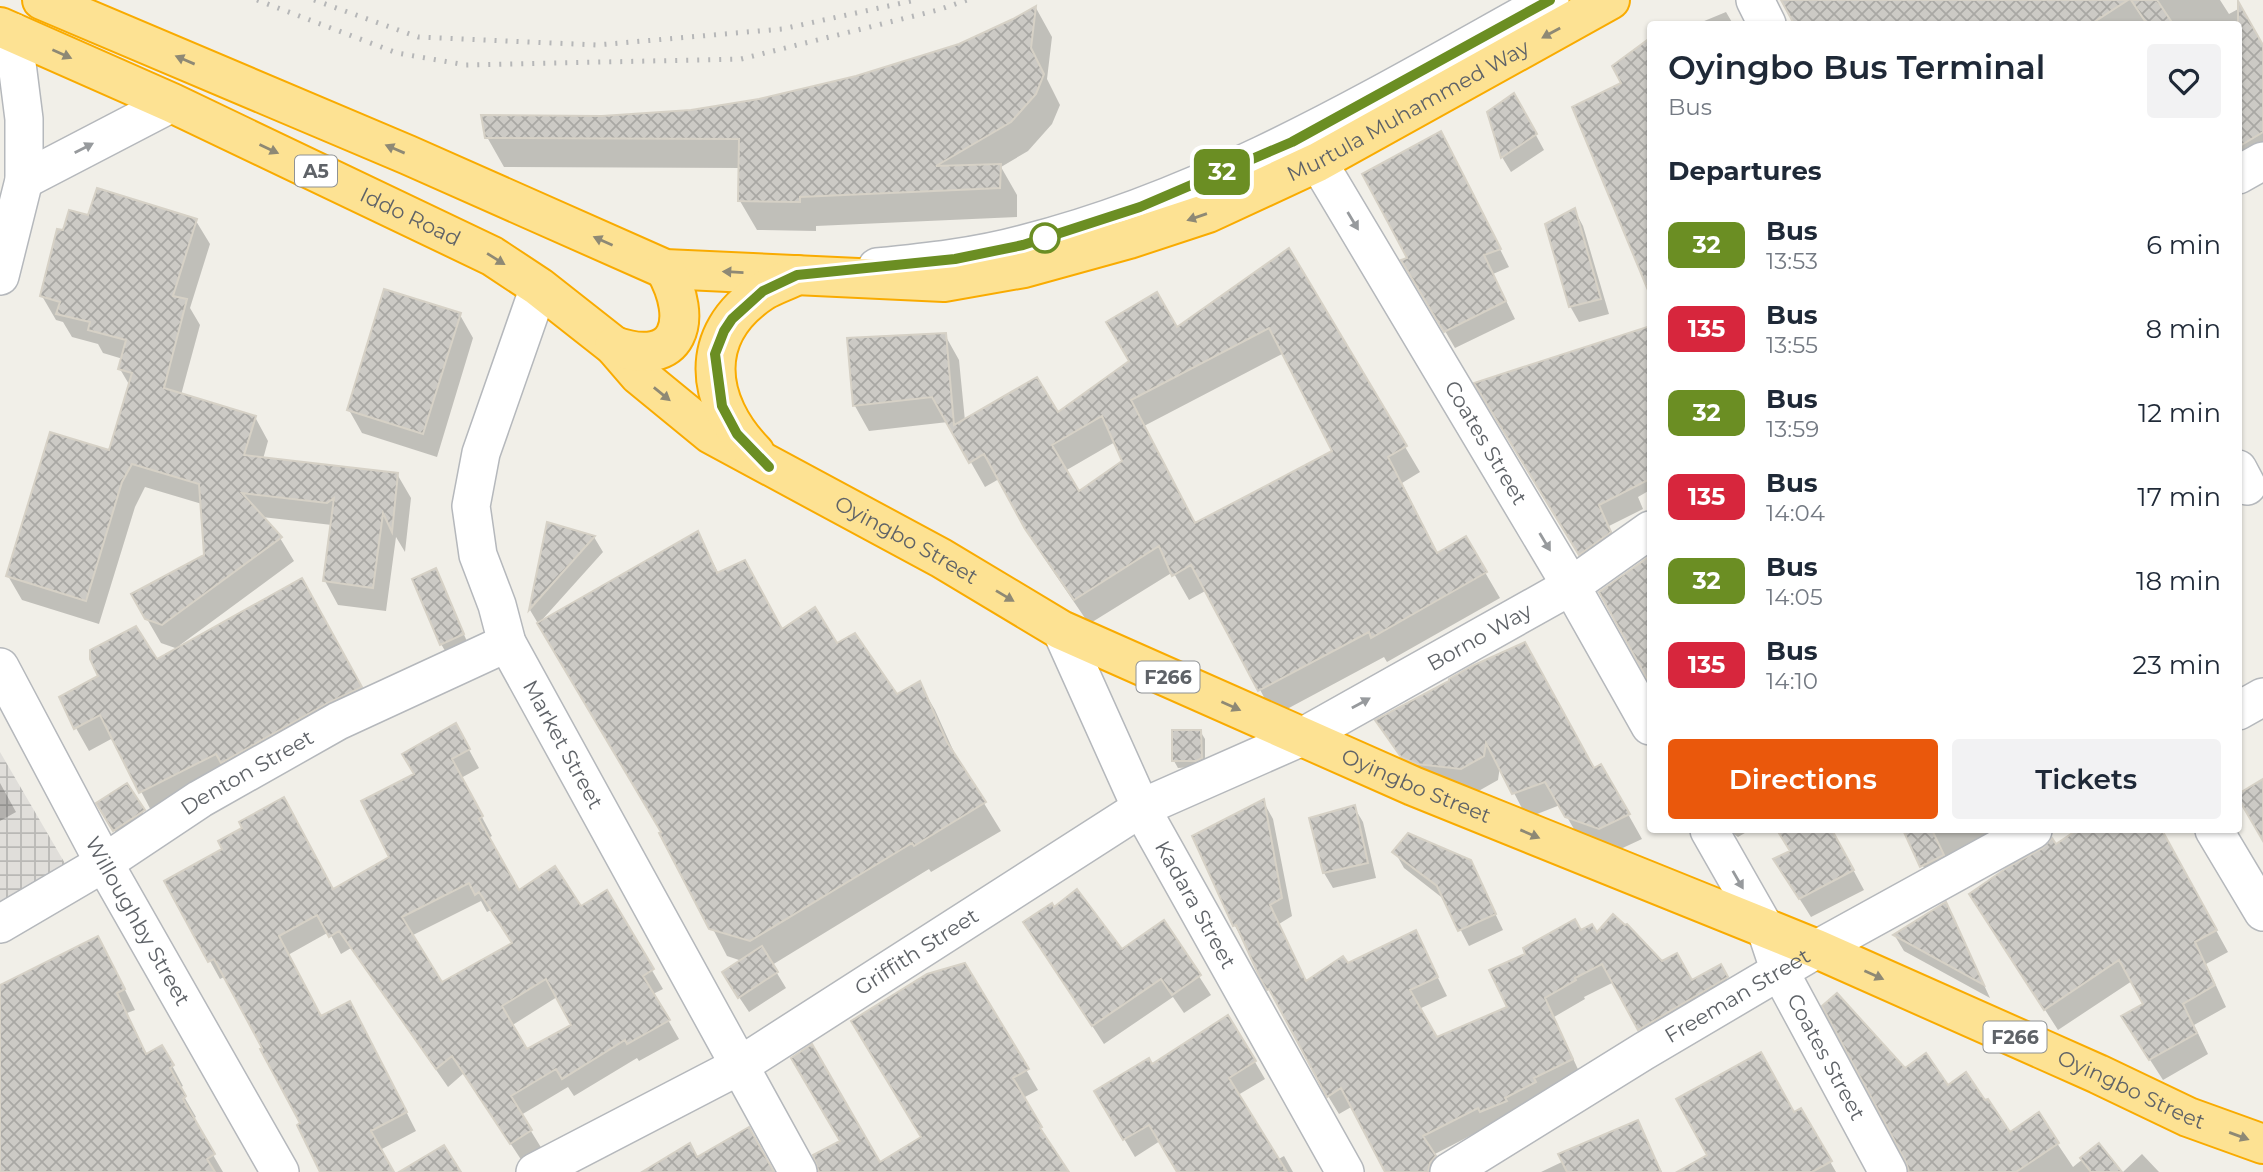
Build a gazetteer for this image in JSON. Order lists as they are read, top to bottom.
{
  "streets": {
    "highway": [
      "Murtula Muhammed Way",
      "A5",
      "Iddo Road",
      "Oyingbo Street",
      "F266"
    ],
    "street": [
      "Coates Street",
      "Borno Way",
      "Market Street",
      "Denton Street",
      "Kadara Street",
      "Willoughby Street",
      "Griffith Street",
      "Freeman Street"
    ]
  },
  "crossings": [
    ["Murtula Muhammed Way", "A5"],
    ["Murtula Muhammed Way", "Coates Street"],
    ["Murtula Muhammed Way", "F266"],
    ["Iddo Road", "Oyingbo Street"],
    ["Iddo Road", "Market Street"],
    ["Coates Street", "Oyingbo Street"],
    ["Coates Street", "Borno Way"],
    ["Coates Street", "Freeman Street"],
    ["Oyingbo Street", "Borno Way"],
    ["Oyingbo Street", "F266"],
    ["Oyingbo Street", "Kadara Street"],
    ["Oyingbo Street", "Griffith Street"],
    ["Oyingbo Street", "Freeman Street"],
    ["Borno Way", "Griffith Street"],
    ["Market Street", "Denton Street"],
    ["Market Street", "Griffith Street"],
    ["Denton Street", "Willoughby Street"],
    ["Kadara Street", "Griffith Street"]
  ],
  "one_way": [
    "Murtula Muhammed Way",
    "Coates Street",
    "Oyingbo Street",
    "Borno Way"
  ],
  "lines": ["bus line 32"],
  "page": {
    "on_map": "32",
    "heading": [
      ["Oyingbo Bus Terminal", "Bus"],
      "Departures"
    ],
    "list": [
      {
        "mark": "32",
        "name": "Bus",
        "note": "13:53",
        "value": "6 min"
      },
      {
        "mark": "135",
        "name": "Bus",
        "note": "13:55",
        "value": "8 min"
      },
      {
        "mark": "32",
        "name": "Bus",
        "note": "13:59",
        "value": "12 min"
      },
      {
        "mark": "135",
        "name": "Bus",
        "note": "14:04",
        "value": "17 min"
      },
      {
        "mark": "32",
        "name": "Bus",
        "note": "14:05",
        "value": "18 min"
      },
      {
        "mark": "135",
        "name": "Bus",
        "note": "14:10",
        "value": "23 min"
      }
    ],
    "buttons": ["Directions", "Tickets"]
  }
}
